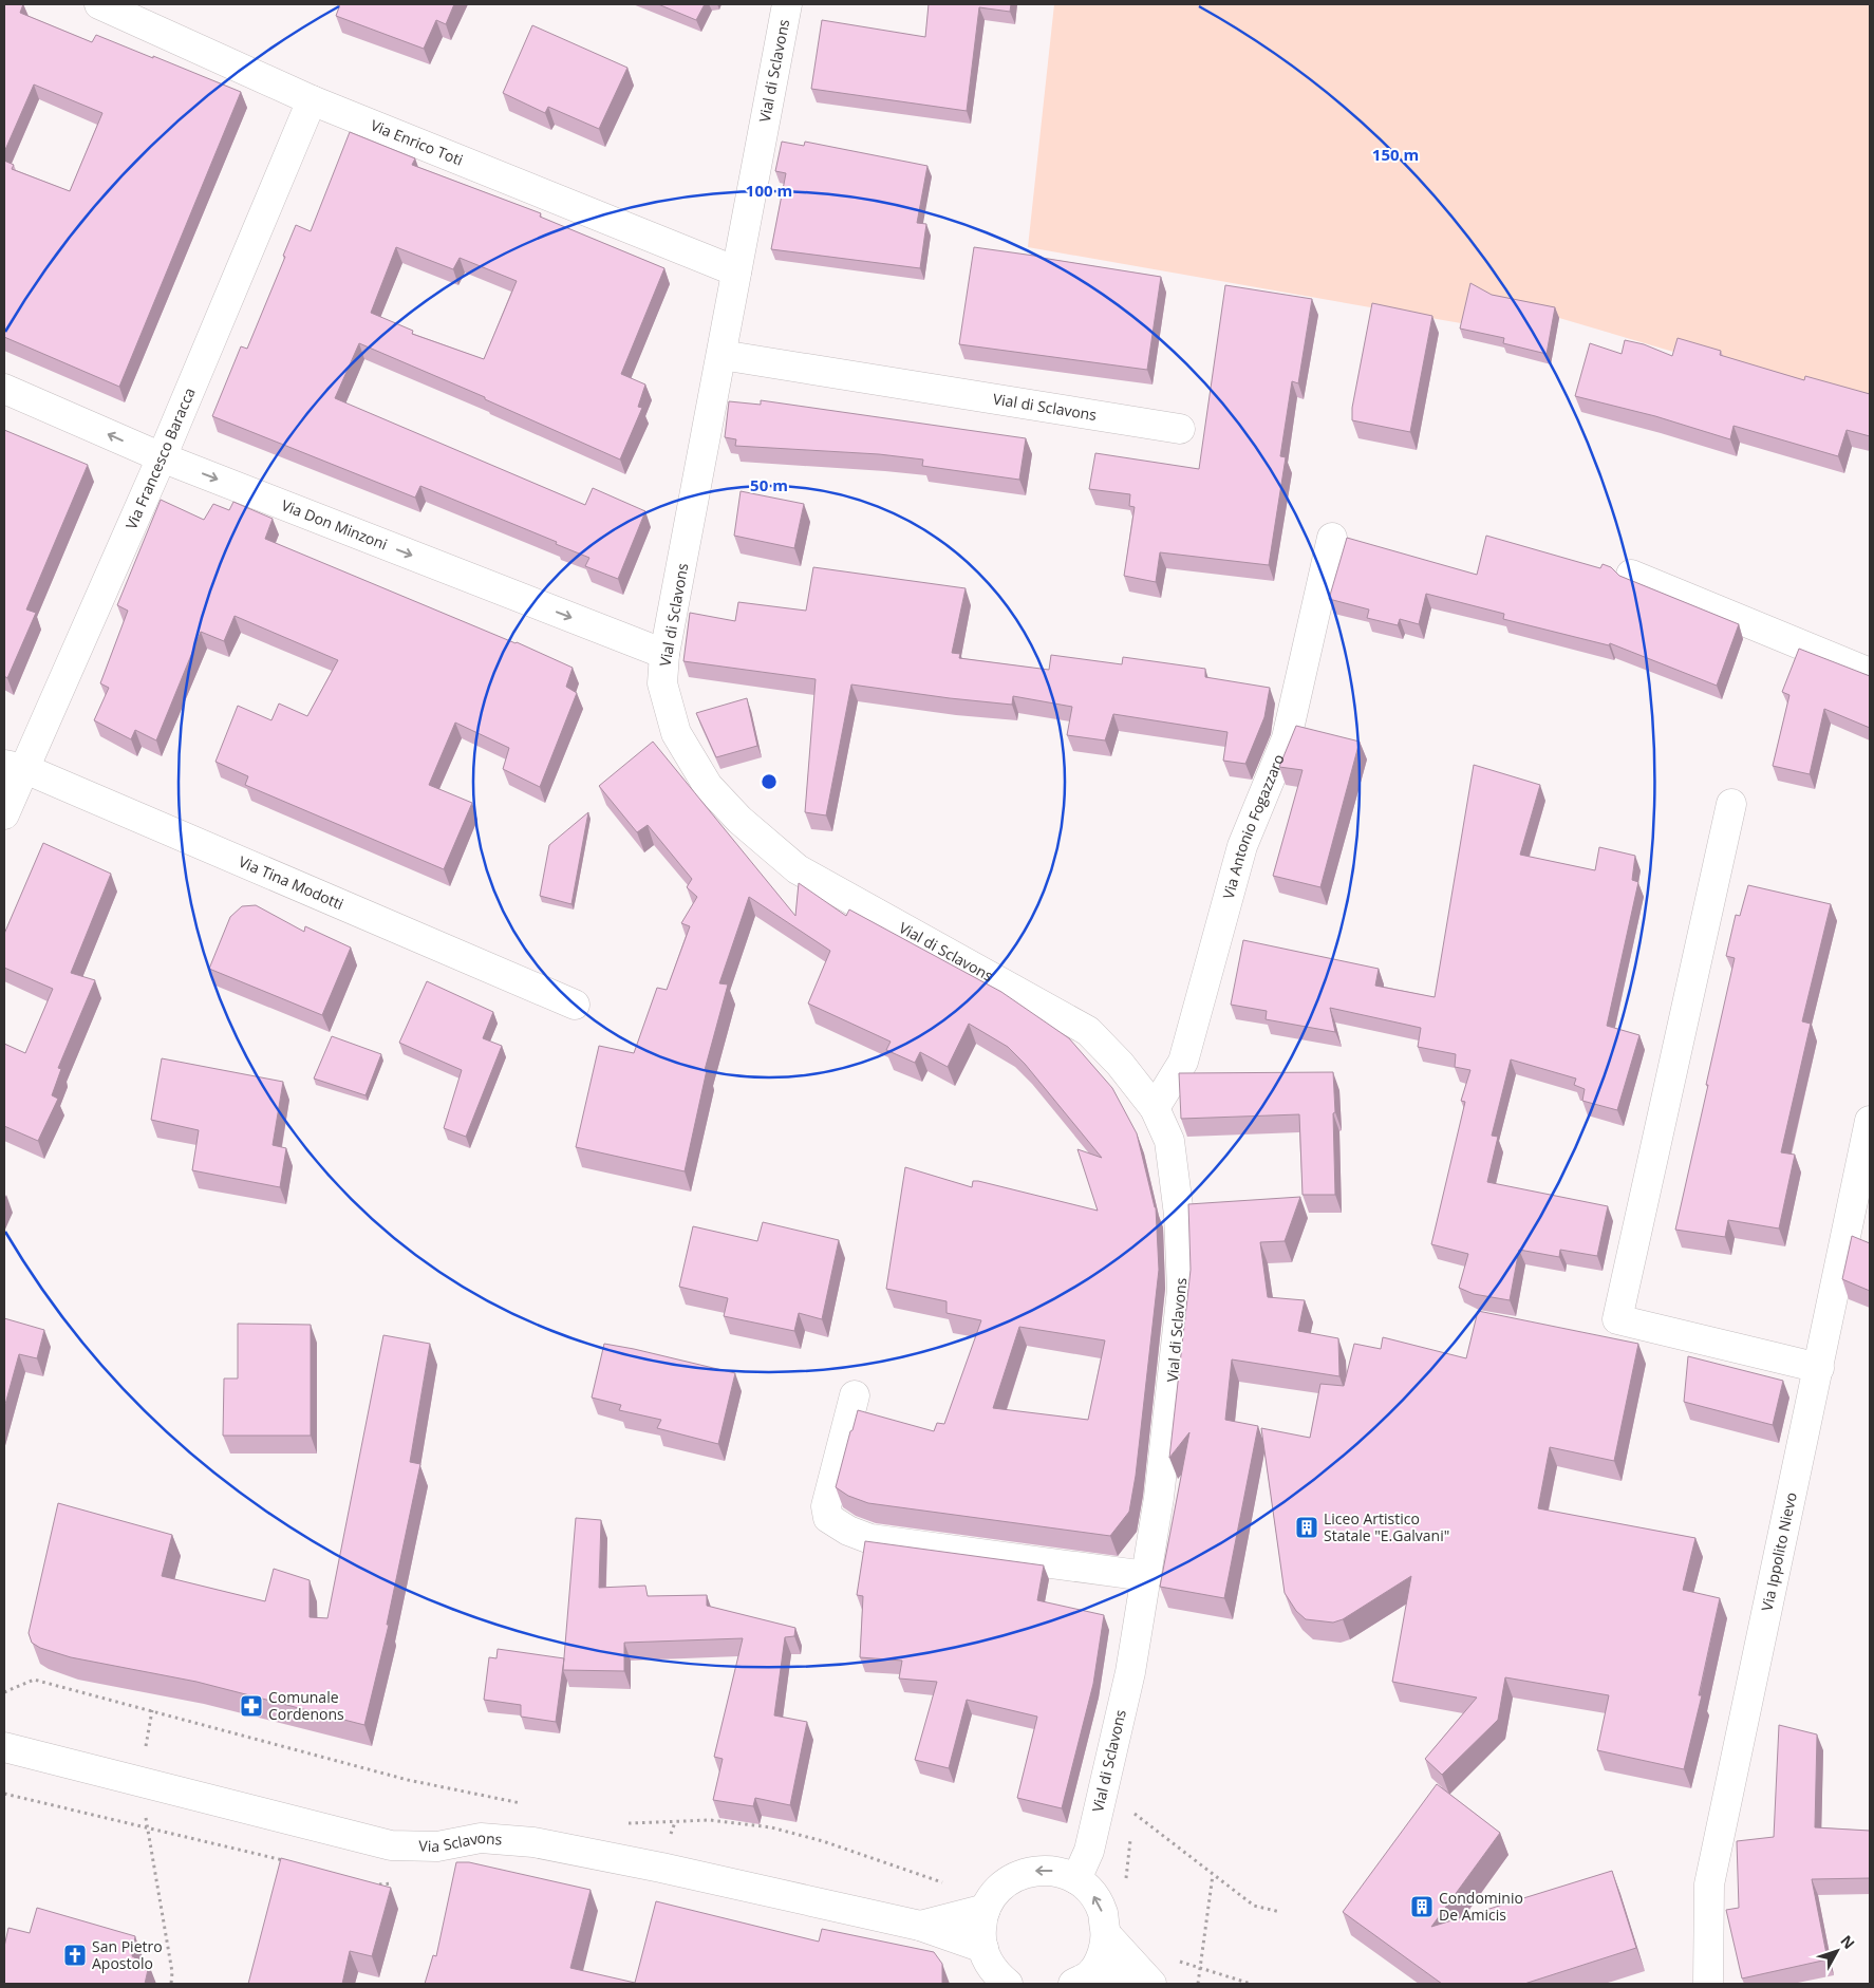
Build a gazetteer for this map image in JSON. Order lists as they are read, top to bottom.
{
  "streets": {
    "street": [
      "Vial di Sclavons",
      "Via Enrico Toti",
      "Via Francesco Baracca",
      "Via Don Minzoni",
      "Via Antonio Fogazzaro",
      "Via Tina Modotti",
      "Via Ippolito Nievo",
      "Via Sclavons"
    ]
  },
  "crossings": [
    ["Vial di Sclavons", "Via Enrico Toti"],
    ["Vial di Sclavons", "Via Don Minzoni"],
    ["Vial di Sclavons", "Via Antonio Fogazzaro"],
    ["Via Enrico Toti", "Via Francesco Baracca"],
    ["Via Francesco Baracca", "Via Don Minzoni"],
    ["Via Francesco Baracca", "Via Tina Modotti"]
  ],
  "places": {
    "building": ["Liceo Artistico Statale \"E.Galvani\"", "Condominio De Amicis"],
    "pharmacy": ["Comunale Cordenons"],
    "church": ["San Pietro Apostolo"]
  },
  "north": "top right",
  "rings": ["150 m", "100 m", "50 m"]
}
